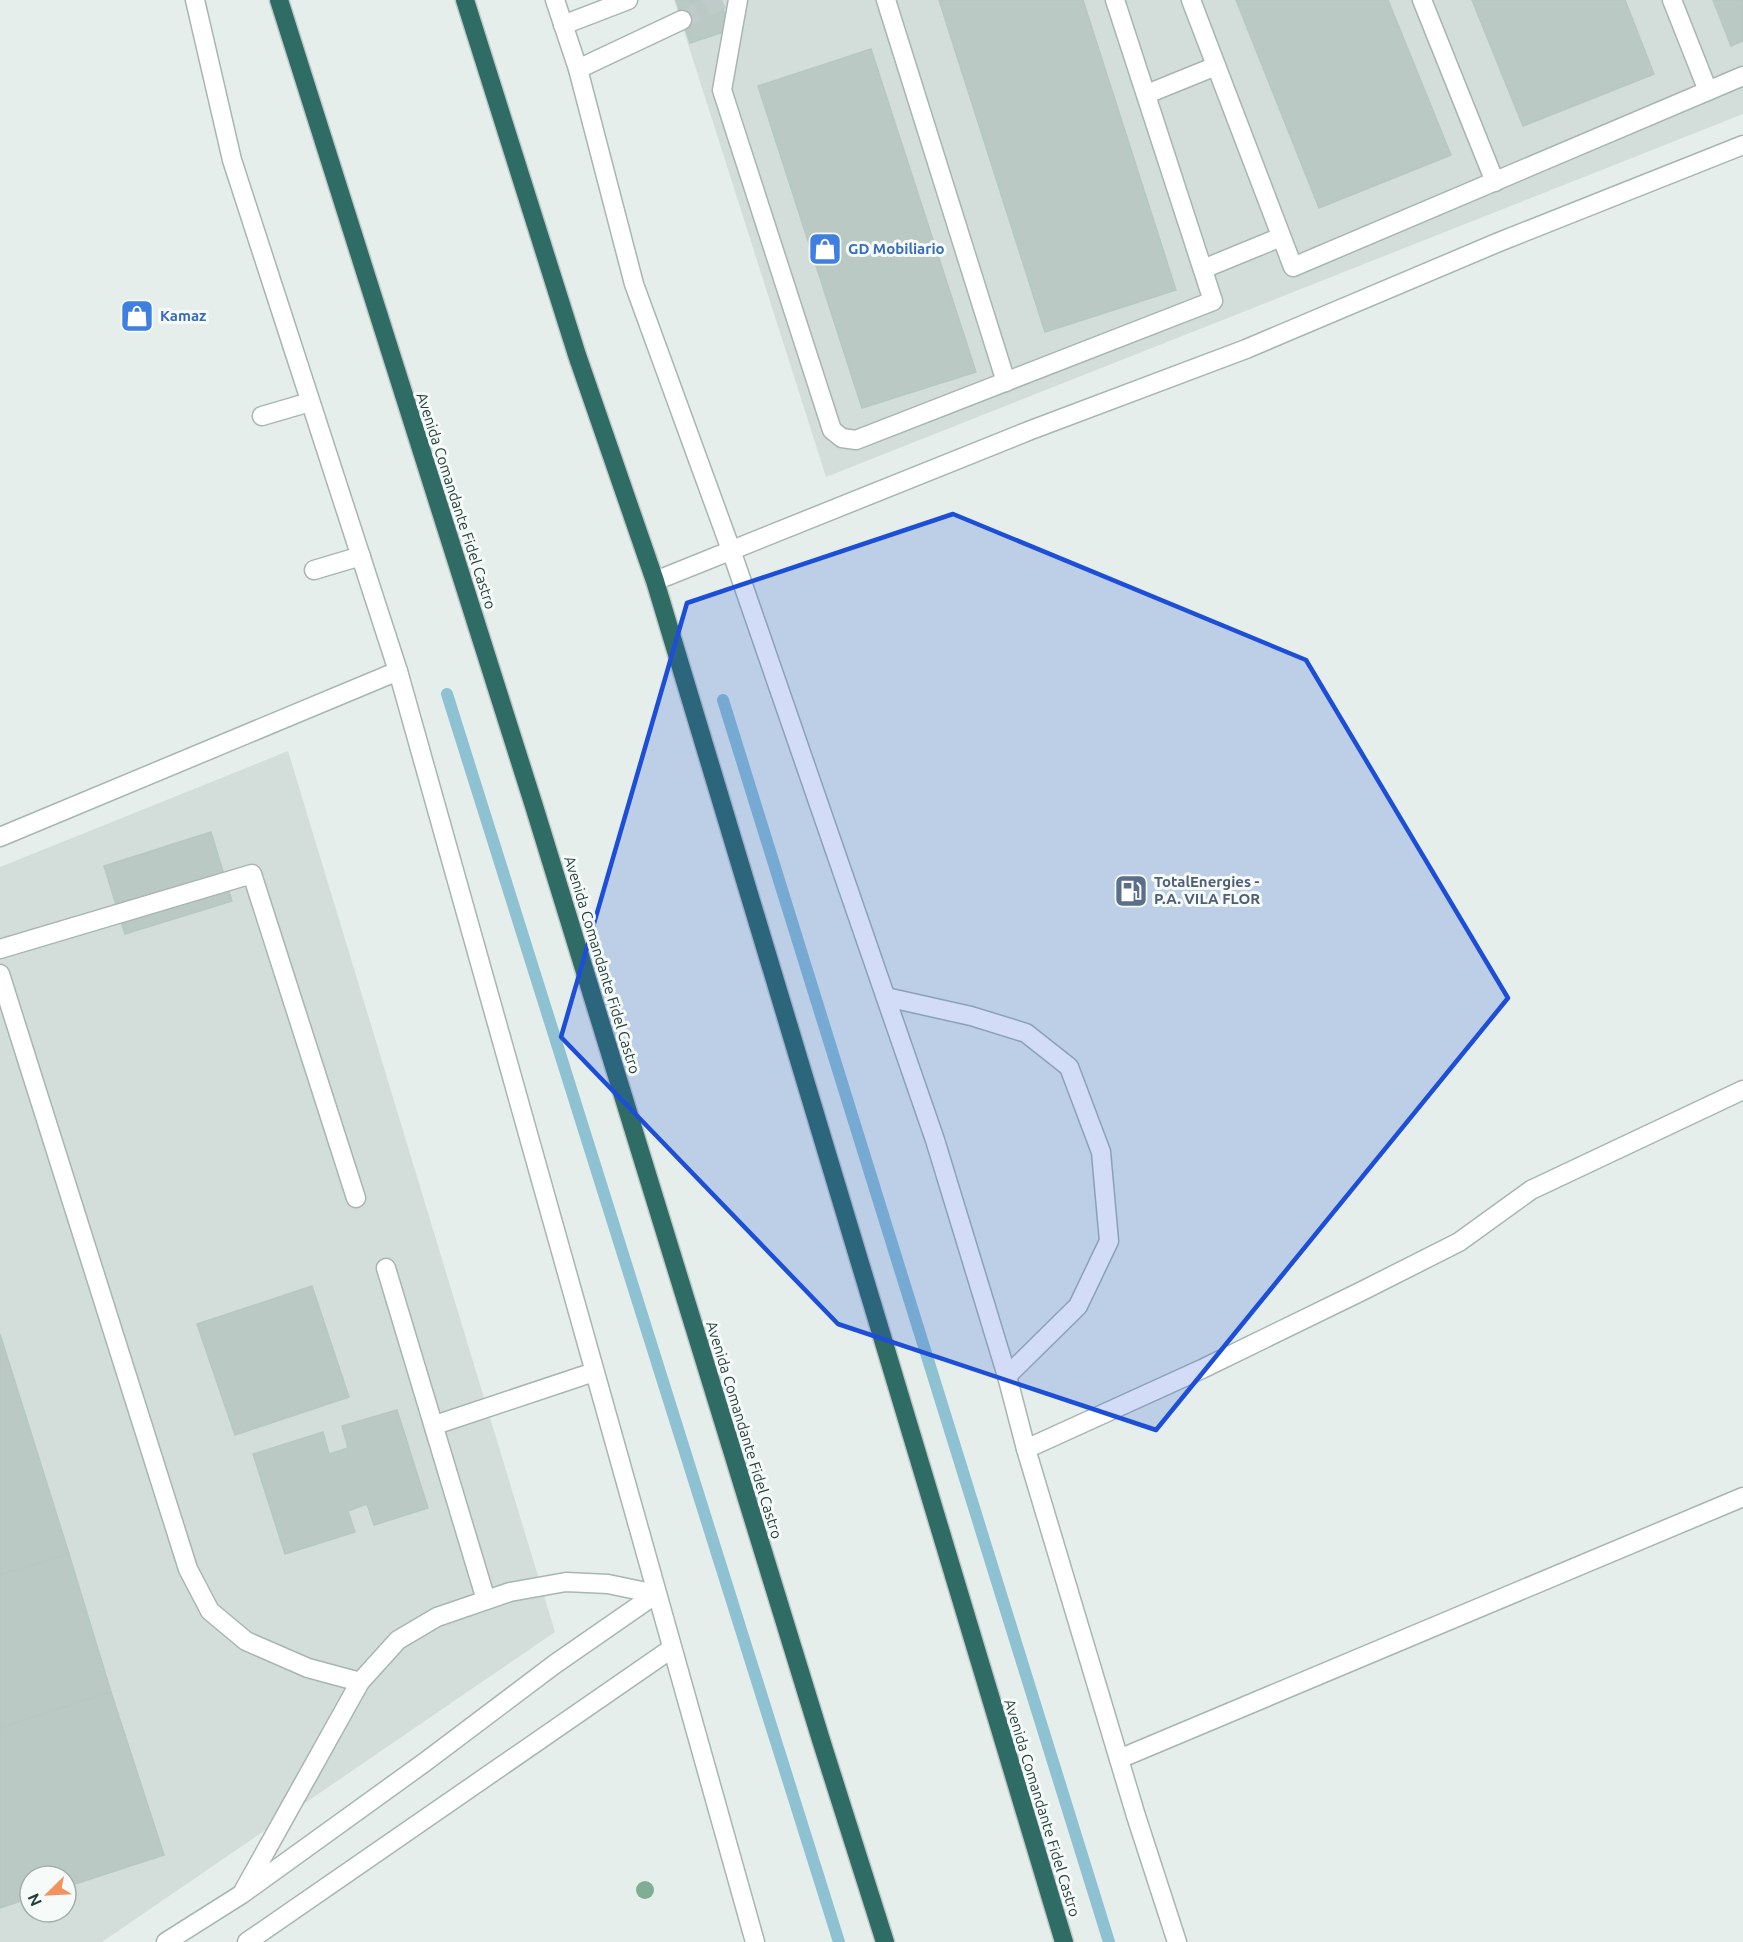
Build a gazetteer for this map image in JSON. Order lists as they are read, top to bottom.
{
  "streets": {
    "highway": ["Avenida Comandante Fidel Castro"]
  },
  "places": {
    "shop": ["GD Mobiliario", "Kamaz"],
    "fuel station": ["TotalEnergies - P.A. VILA FLOR"]
  },
  "north": "bottom left"
}
